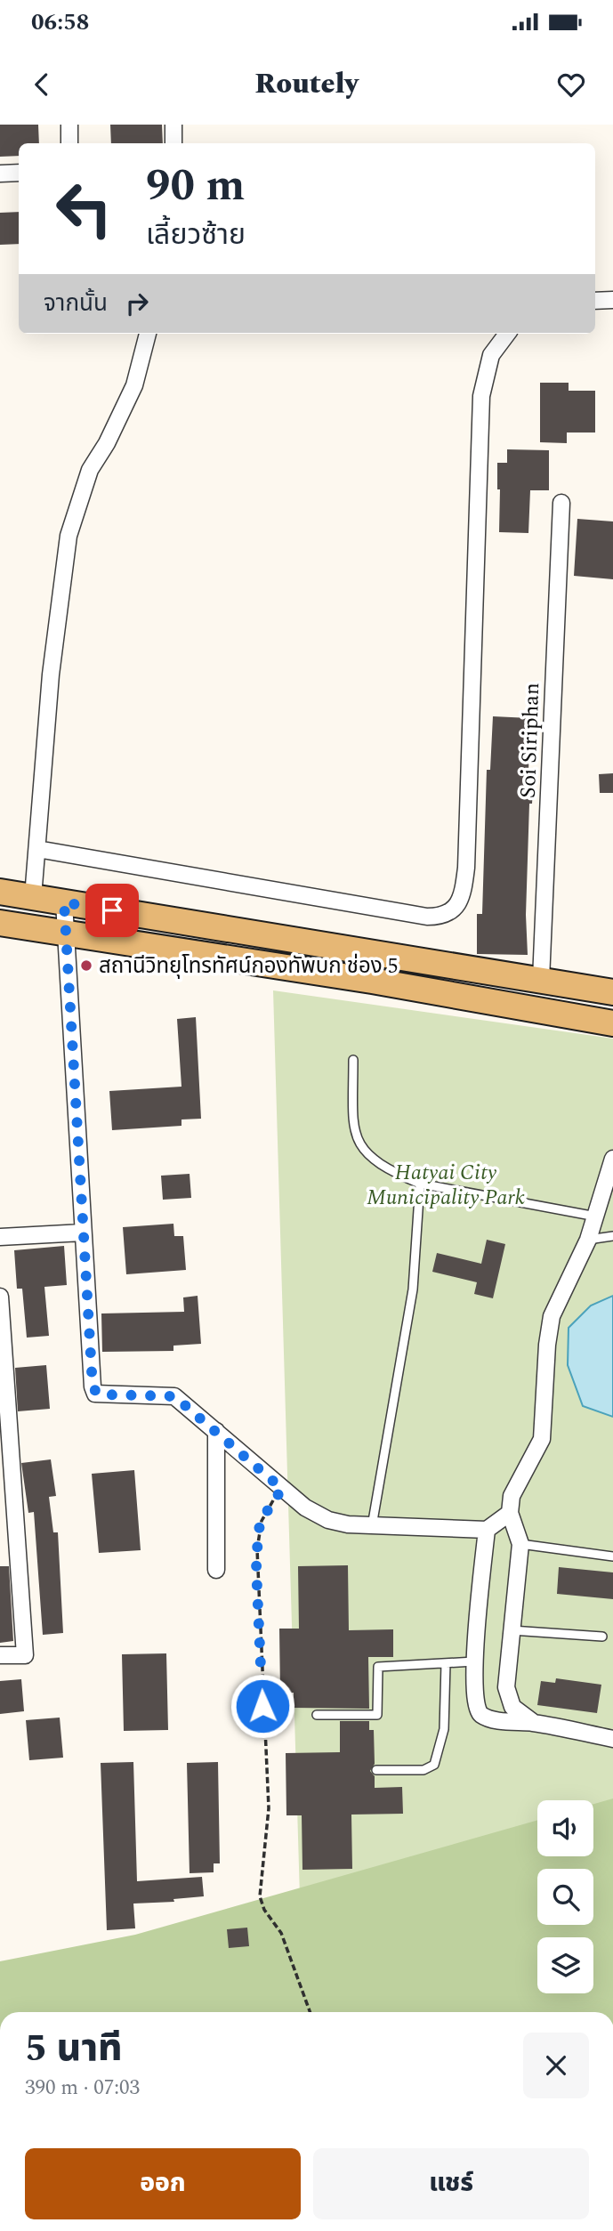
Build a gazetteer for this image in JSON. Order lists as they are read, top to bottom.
{
  "streets": {
    "street": ["Soi Siriphan"]
  },
  "parks": ["Hatyai City Municipality Park"],
  "places": ["สถานีวิทยุโทรทัศน์กองทัพบก ช่อง 5"],
  "page": {
    "status": "06:58",
    "header": "Routely",
    "turn": ["90 m", "เลี้ยวซ้าย"],
    "then": "จากนั้น",
    "heading": ["5 นาที", "390 m · 07:03"],
    "buttons": ["ออก", "แชร์"]
  }
}
